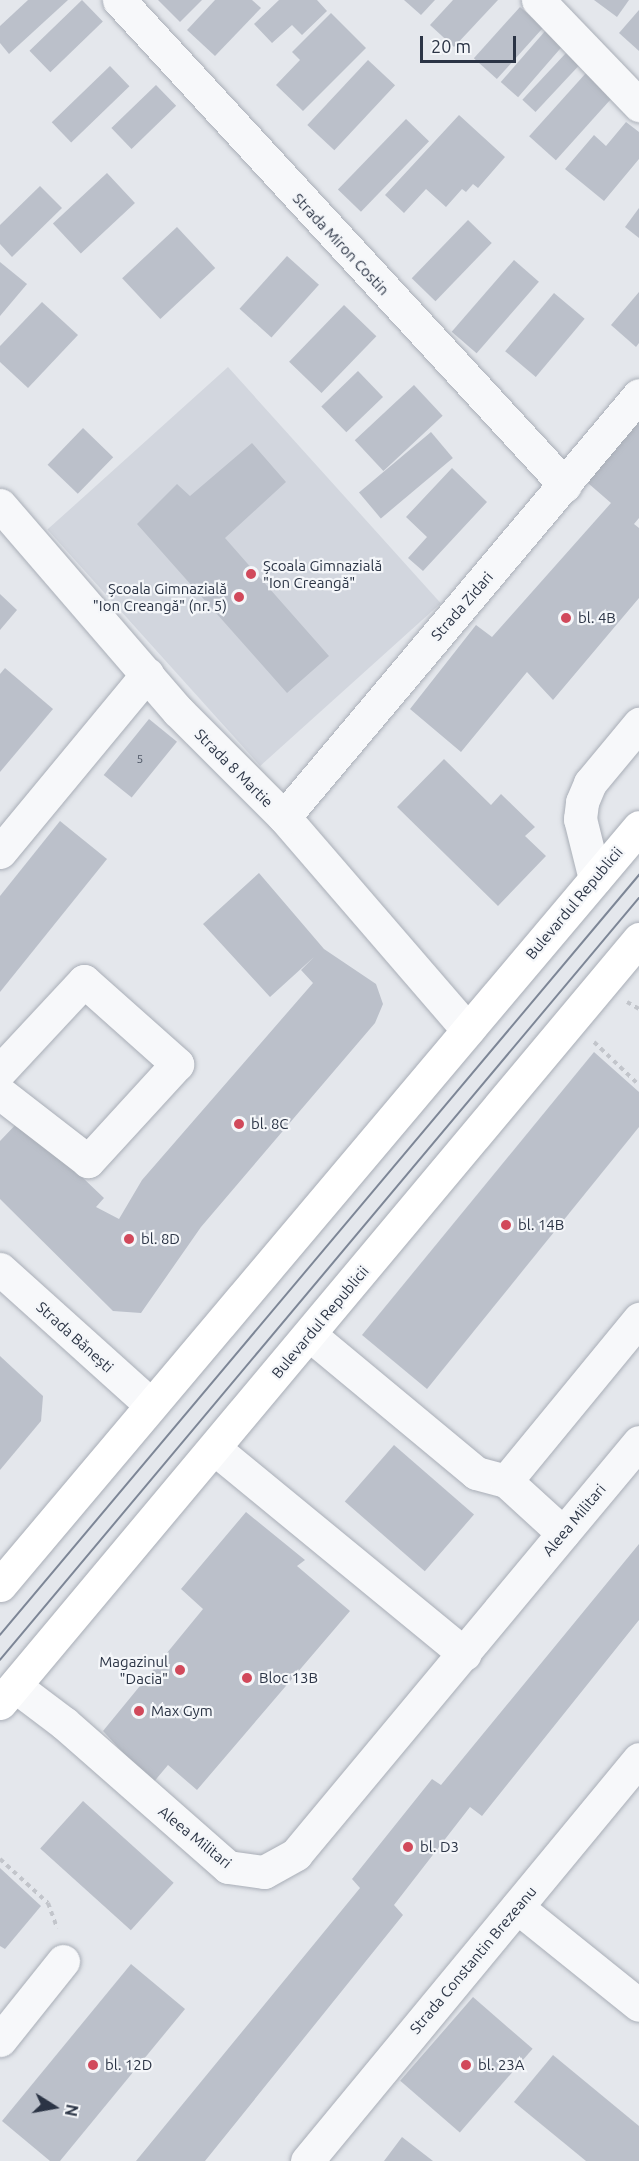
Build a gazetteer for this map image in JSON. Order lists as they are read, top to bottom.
{
  "streets": {
    "main road": ["Bulevardul Republicii"],
    "street": [
      "Strada Miron Costin",
      "Strada Zidari",
      "Strada 8 Martie",
      "Strada Bănești",
      "Aleea Militari",
      "Strada Constantin Brezeanu"
    ]
  },
  "crossings": [
    ["Strada Miron Costin", "Strada Zidari"],
    ["Strada Zidari", "Strada 8 Martie"],
    ["Strada 8 Martie", "Bulevardul Republicii"],
    ["Bulevardul Republicii", "Strada Bănești"],
    ["Bulevardul Republicii", "Aleea Militari"]
  ],
  "places": [
    "Școala Gimnazială \"Ion Creangă\"",
    "Școala Gimnazială \"Ion Creangă\" (nr. 5)",
    "bl. 4B",
    "bl. 8C",
    "bl. 14B",
    "bl. 8D",
    "Magazinul \"Dacia\"",
    "Bloc 13B",
    "Max Gym",
    "bl. D3",
    "bl. 12D",
    "bl. 23A"
  ],
  "house_numbers": ["5"],
  "scale_bar": "20 m",
  "north": "right"
}
